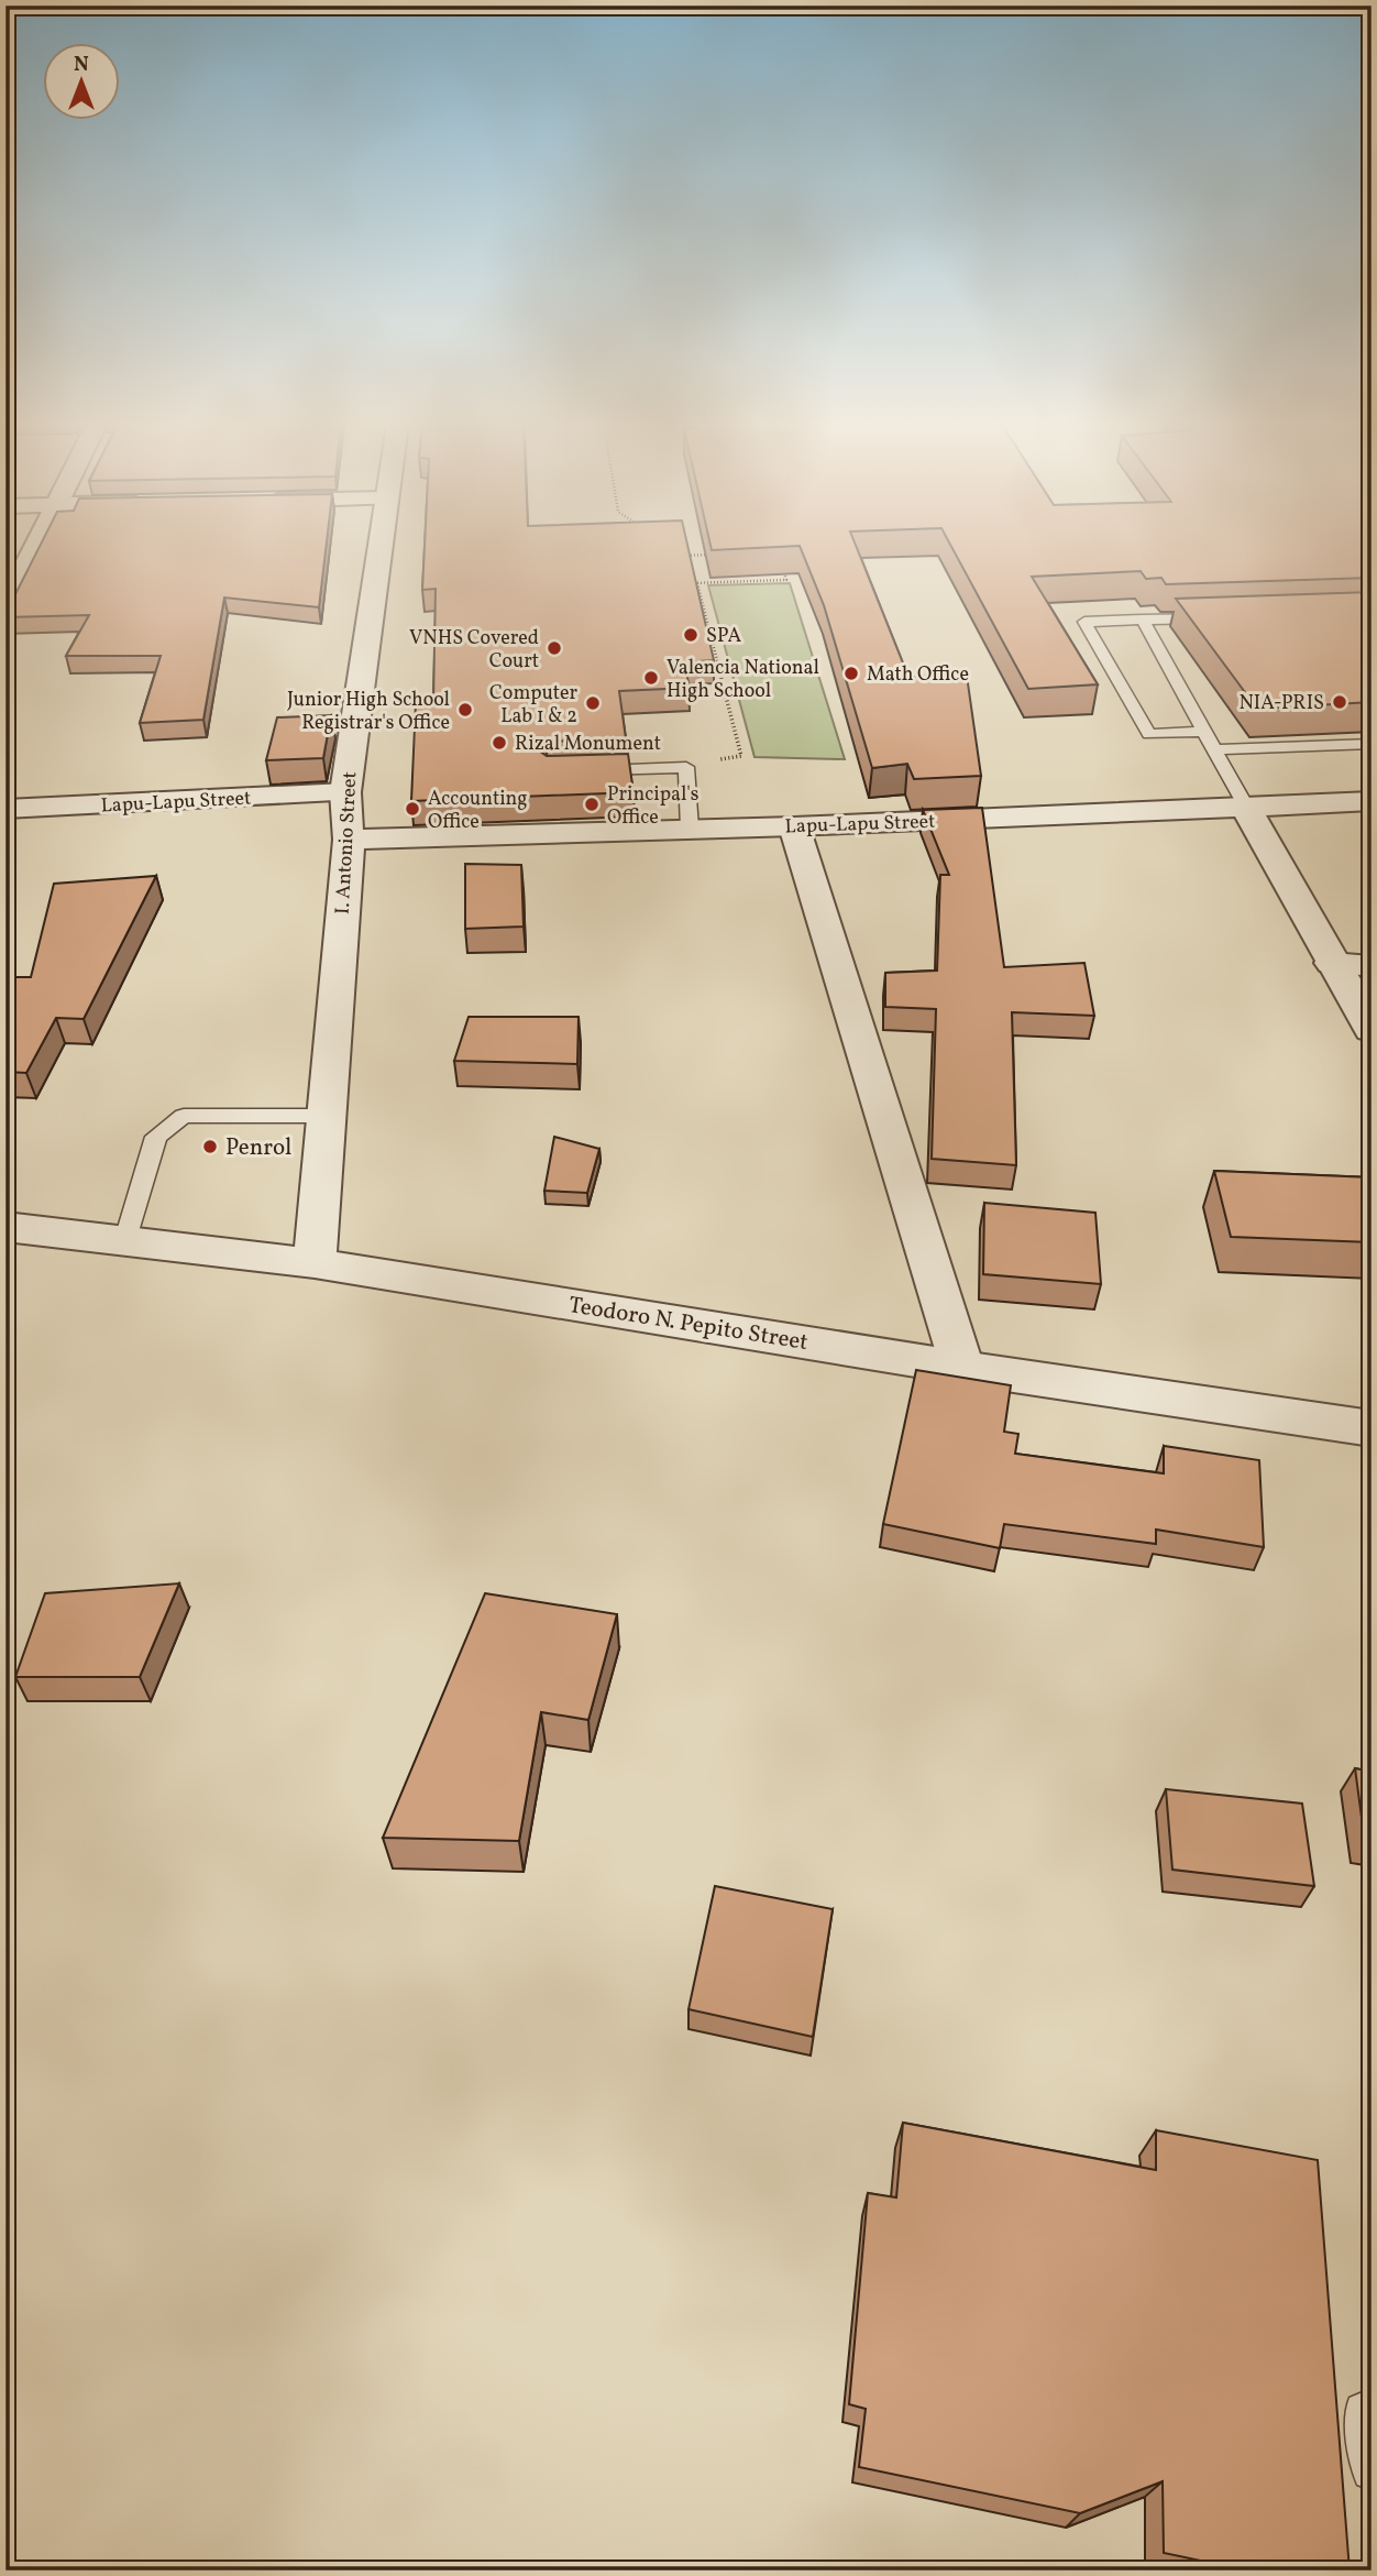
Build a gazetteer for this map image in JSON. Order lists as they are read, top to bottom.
{
  "streets": {
    "street": ["Lapu-Lapu Street", "I. Antonio Street", "Teodoro N. Pepito Street"]
  },
  "crossings": [
    ["Lapu-Lapu Street", "I. Antonio Street"],
    ["I. Antonio Street", "Teodoro N. Pepito Street"]
  ],
  "places": [
    "SPA",
    "VNHS Covered Court",
    "Math Office",
    "Valencia National High School",
    "NIA-PRIS",
    "Computer Lab 1 & 2",
    "Junior High School Registrar's Office",
    "Rizal Monument",
    "Principal's Office",
    "Accounting Office",
    "Penrol"
  ],
  "north": "top"
}
